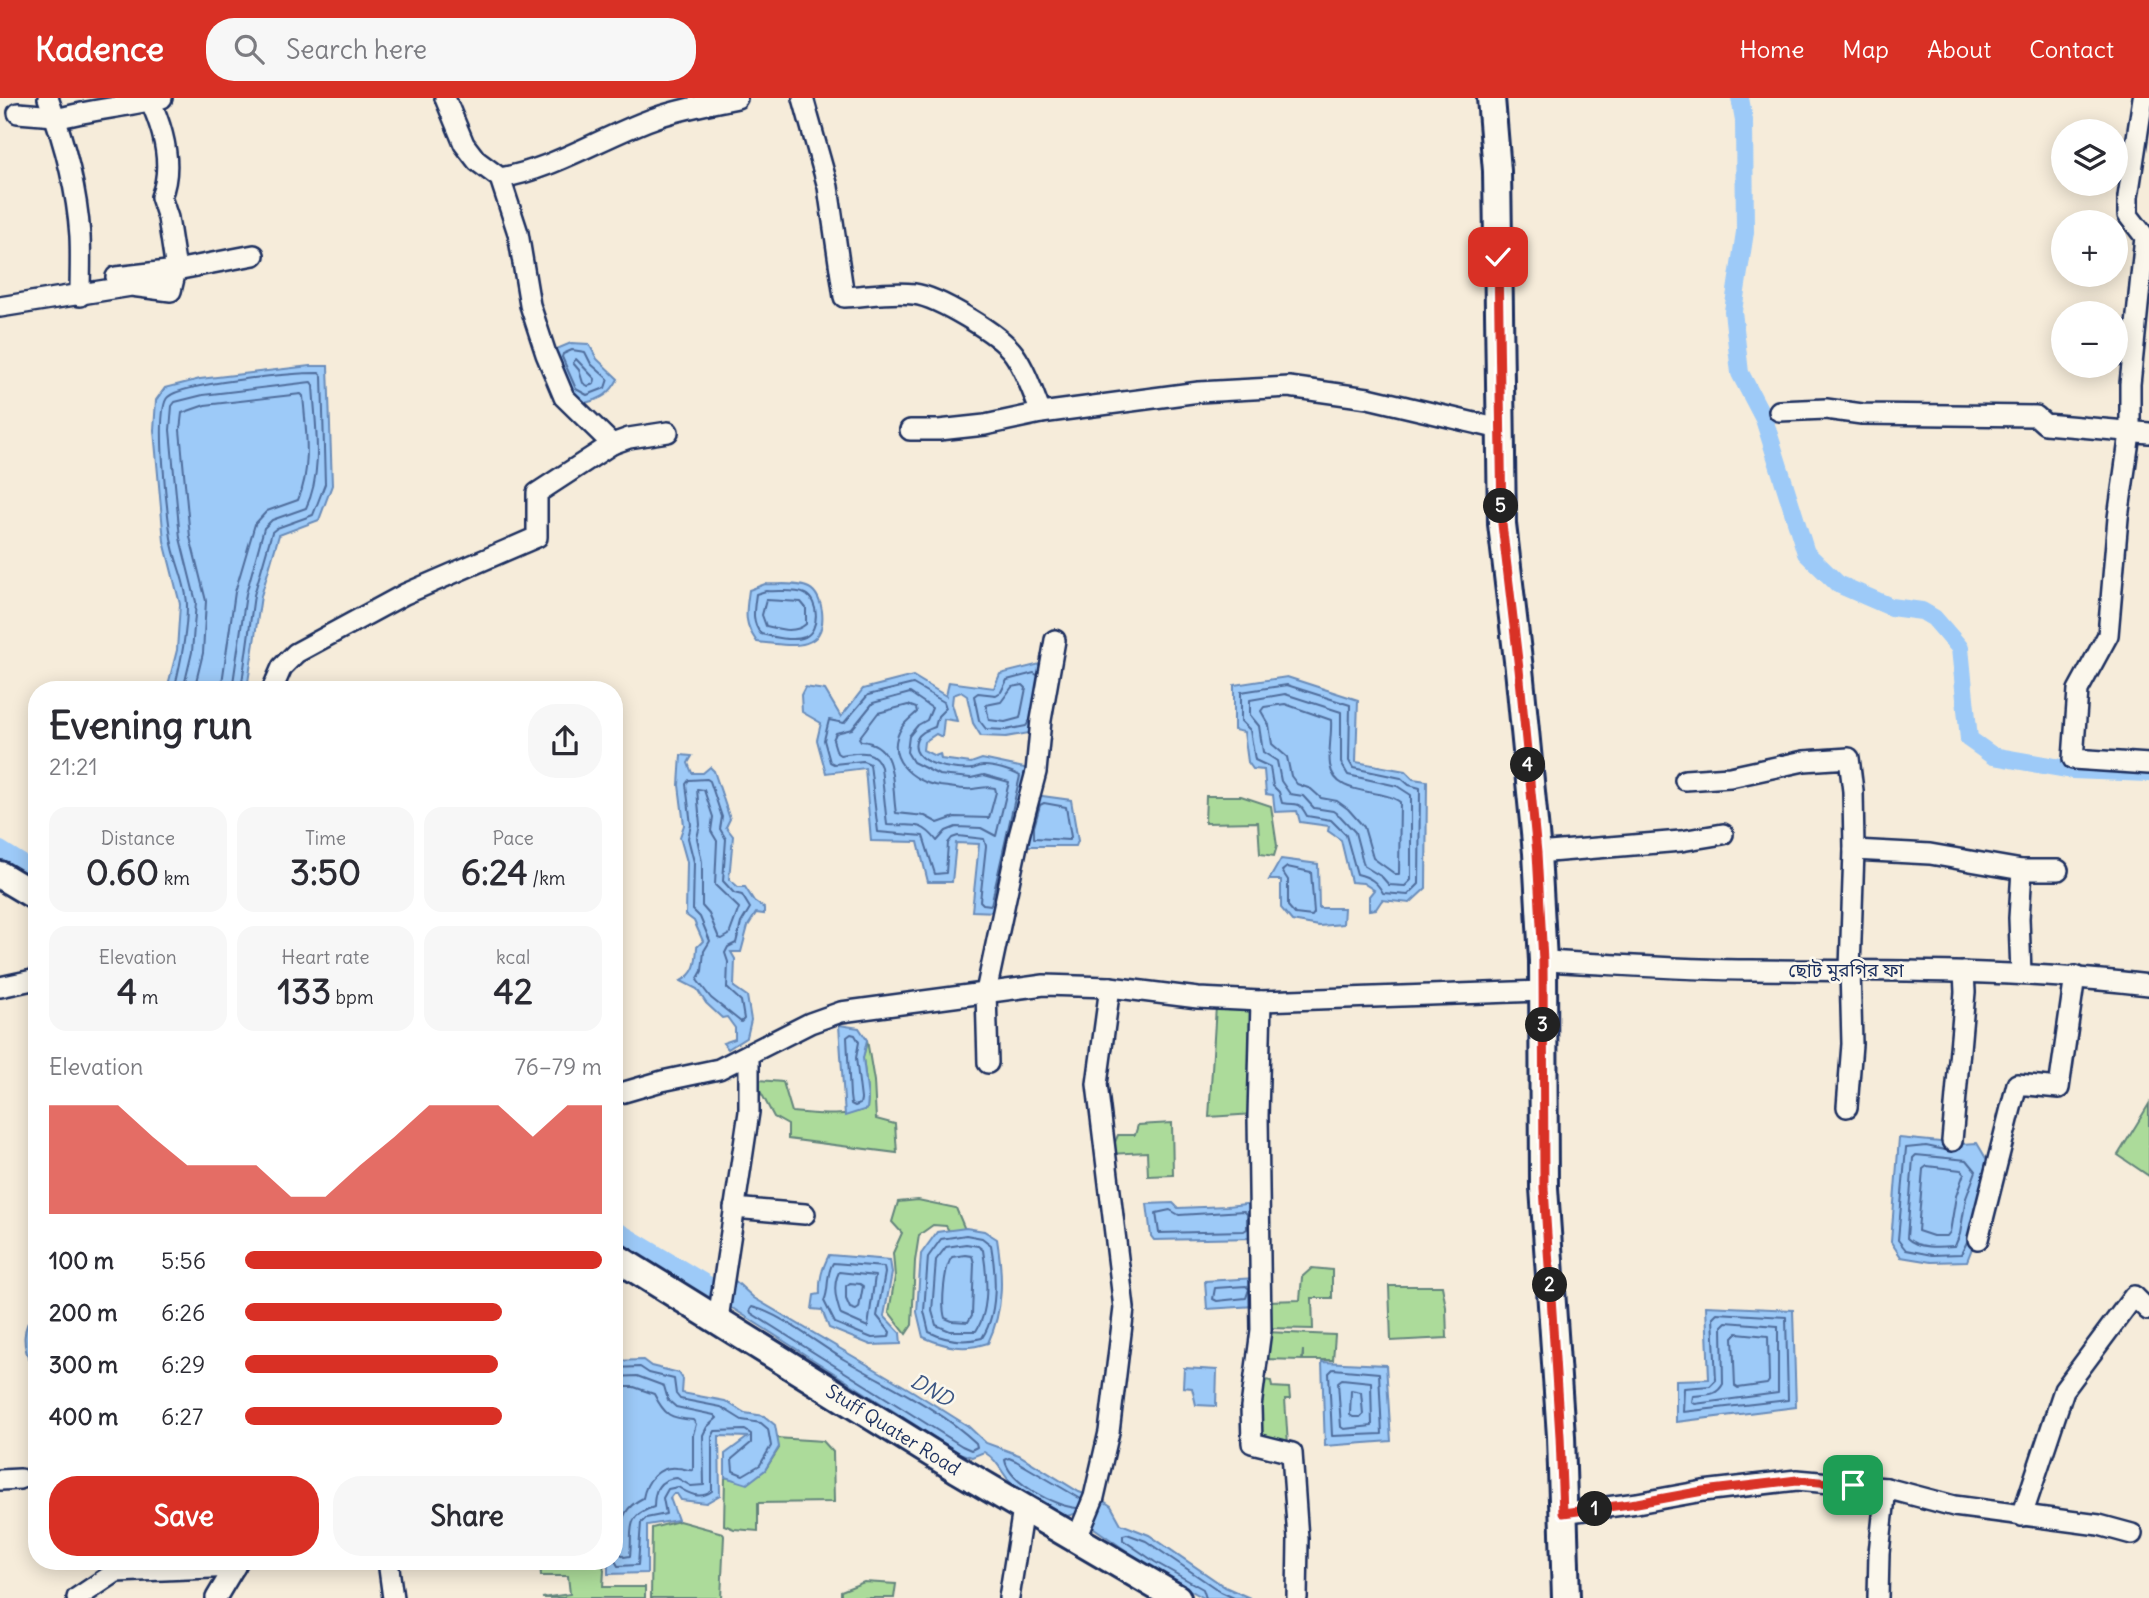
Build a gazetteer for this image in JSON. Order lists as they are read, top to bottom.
{
  "streets": {
    "street": ["ছোট মুরগির ফা", "Stuff Quater Road"]
  },
  "water": ["DND"],
  "page": {
    "header": "Kadence",
    "search": "Search here",
    "nav": [
      "Home",
      "Map",
      "About",
      "Contact"
    ],
    "map_buttons": ["+", "−"],
    "pins": [
      "5",
      "4",
      "3",
      "2",
      "1"
    ],
    "heading": ["Evening run", "21:21"],
    "stats": [
      ["Distance", "0.60 km"],
      ["Time", "3:50"],
      ["Pace", "6:24 /km"],
      ["Elevation", "4 m"],
      ["Heart rate", "133 bpm"],
      ["kcal", "42"]
    ],
    "chart": ["Elevation", "76–79 m"],
    "list": [
      {
        "name": "100 m",
        "note": "5:56"
      },
      {
        "name": "200 m",
        "note": "6:26"
      },
      {
        "name": "300 m",
        "note": "6:29"
      },
      {
        "name": "400 m",
        "note": "6:27"
      }
    ],
    "buttons": ["Save", "Share"]
  }
}
